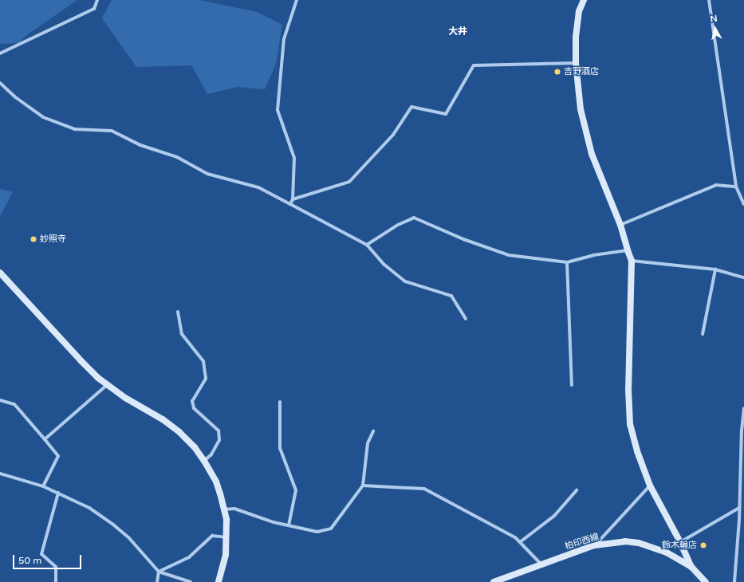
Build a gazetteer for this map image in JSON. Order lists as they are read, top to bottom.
{
  "streets": {
    "street": ["柏印西線"]
  },
  "districts": ["大井"],
  "places": ["吉野酒店", "妙照寺", "鈴木輪店"],
  "scale_bar": "50 m",
  "north": "top"
}
